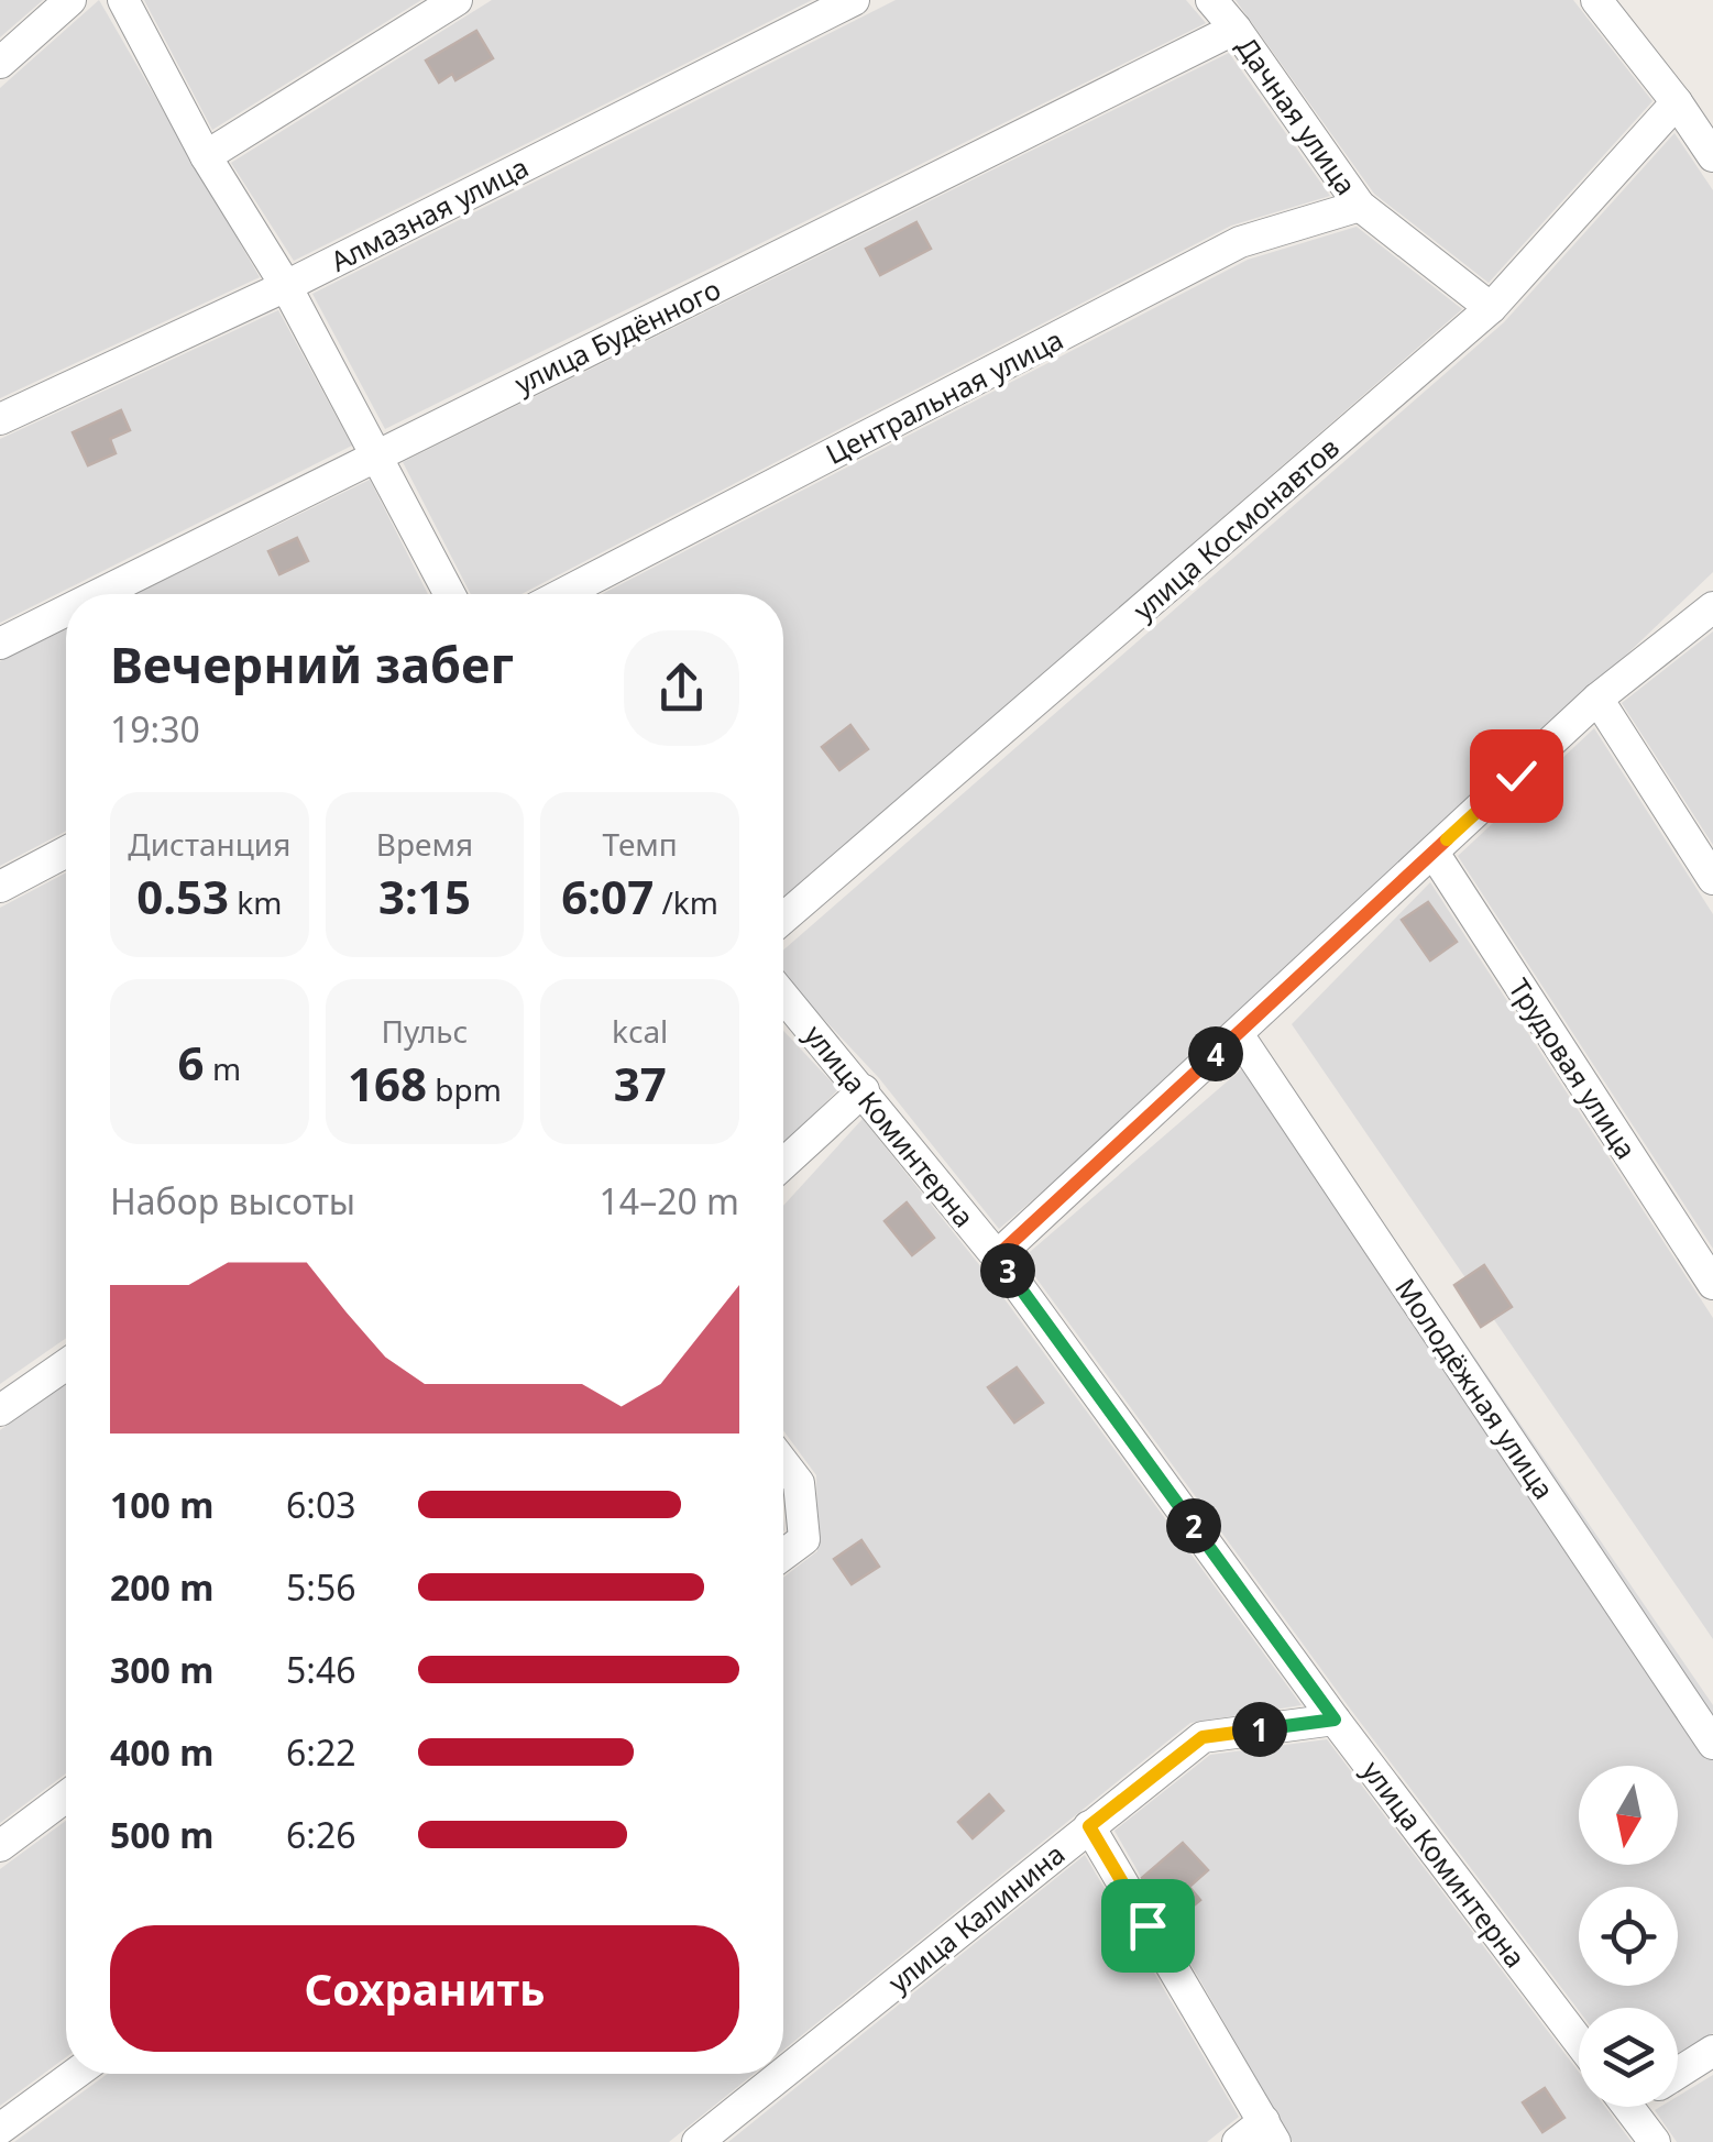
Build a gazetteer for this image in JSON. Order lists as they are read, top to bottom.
{
  "streets": {
    "street": [
      "Дачная улица",
      "Алмазная улица",
      "улица Будённого",
      "Центральная улица",
      "улица Космонавтов",
      "Трудовая улица",
      "улица Коминтерна",
      "Молодёжная улица",
      "улица Калинина"
    ]
  },
  "crossings": [
    ["Дачная улица", "улица Будённого"],
    ["Дачная улица", "Центральная улица"],
    ["Дачная улица", "улица Космонавтов"],
    ["улица Коминтерна", "улица Калинина"]
  ],
  "north": "bottom",
  "page": {
    "heading": ["Вечерний забег", "19:30"],
    "stats": [
      ["Дистанция", "0.53 km"],
      ["Время", "3:15"],
      ["Темп", "6:07 /km"],
      ["6 m"],
      ["Пульс", "168 bpm"],
      ["kcal", "37"]
    ],
    "pins": [
      "4",
      "3",
      "2",
      "1"
    ],
    "chart": ["Набор высоты", "14–20 m"],
    "list": [
      {
        "name": "100 m",
        "note": "6:03"
      },
      {
        "name": "200 m",
        "note": "5:56"
      },
      {
        "name": "300 m",
        "note": "5:46"
      },
      {
        "name": "400 m",
        "note": "6:22"
      },
      {
        "name": "500 m",
        "note": "6:26"
      }
    ],
    "buttons": "Сохранить"
  }
}
